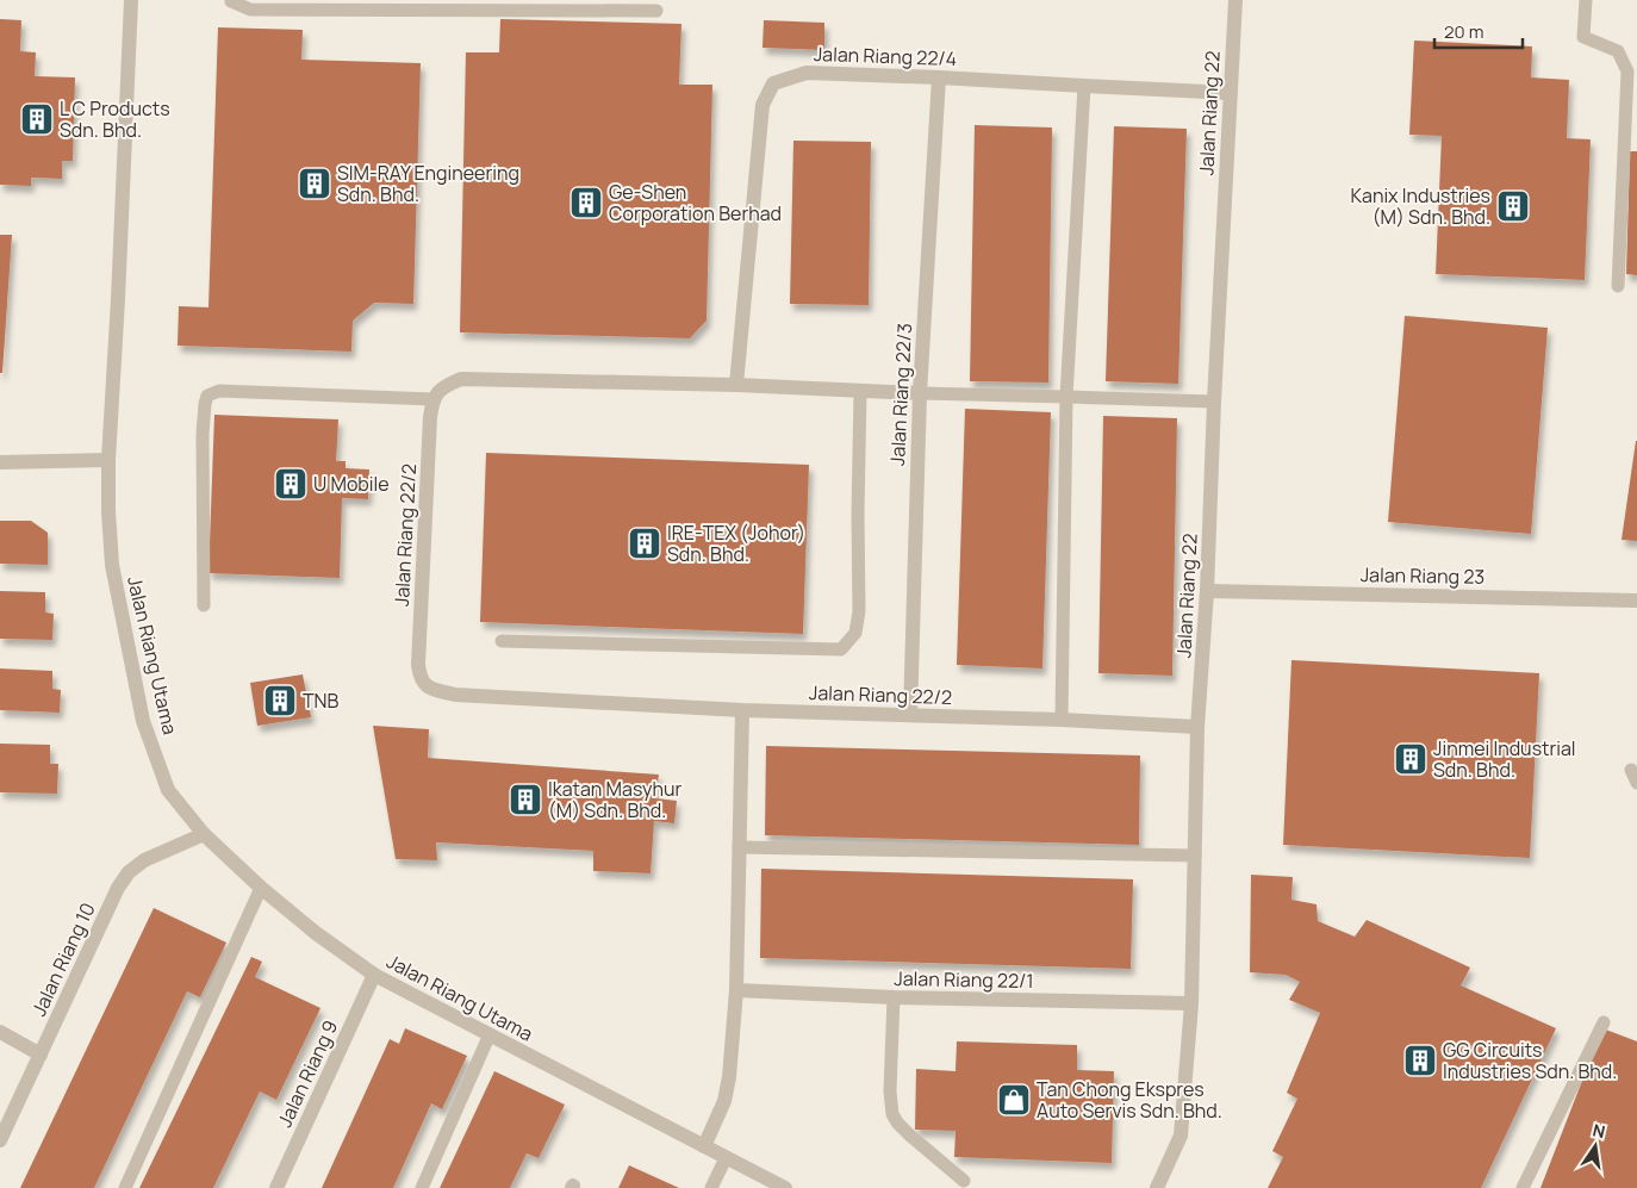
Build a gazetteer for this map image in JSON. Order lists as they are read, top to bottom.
{
  "streets": {
    "street": [
      "Jalan Riang 22/4",
      "Jalan Riang 22",
      "Jalan Riang 22/3",
      "Jalan Riang 22/2",
      "Jalan Riang 23",
      "Jalan Riang Utama",
      "Jalan Riang 10",
      "Jalan Riang 22/1",
      "Jalan Riang 9"
    ]
  },
  "crossings": [
    ["Jalan Riang 22/4", "Jalan Riang 22"],
    ["Jalan Riang 22/4", "Jalan Riang 22/3"],
    ["Jalan Riang 22", "Jalan Riang 22/2"],
    ["Jalan Riang 22", "Jalan Riang 23"],
    ["Jalan Riang 22", "Jalan Riang 22/1"],
    ["Jalan Riang 22/3", "Jalan Riang 22/2"],
    ["Jalan Riang Utama", "Jalan Riang 10"],
    ["Jalan Riang Utama", "Jalan Riang 9"]
  ],
  "places": {
    "building": [
      "L C Products Sdn. Bhd.",
      "SIM-RAY Engineering Sdn. Bhd.",
      "Ge-Shen Corporation Berhad",
      "Kanix Industries (M) Sdn. Bhd.",
      "U Mobile",
      "IRE-TEX (Johor) Sdn. Bhd.",
      "TNB",
      "Jinmei Industrial Sdn. Bhd.",
      "Ikatan Masyhur (M) Sdn. Bhd.",
      "GG Circuits Industries Sdn. Bhd."
    ],
    "shop": ["Tan Chong Ekspres Auto Servis Sdn. Bhd."]
  },
  "scale_bar": "20 m",
  "north": "top"
}
